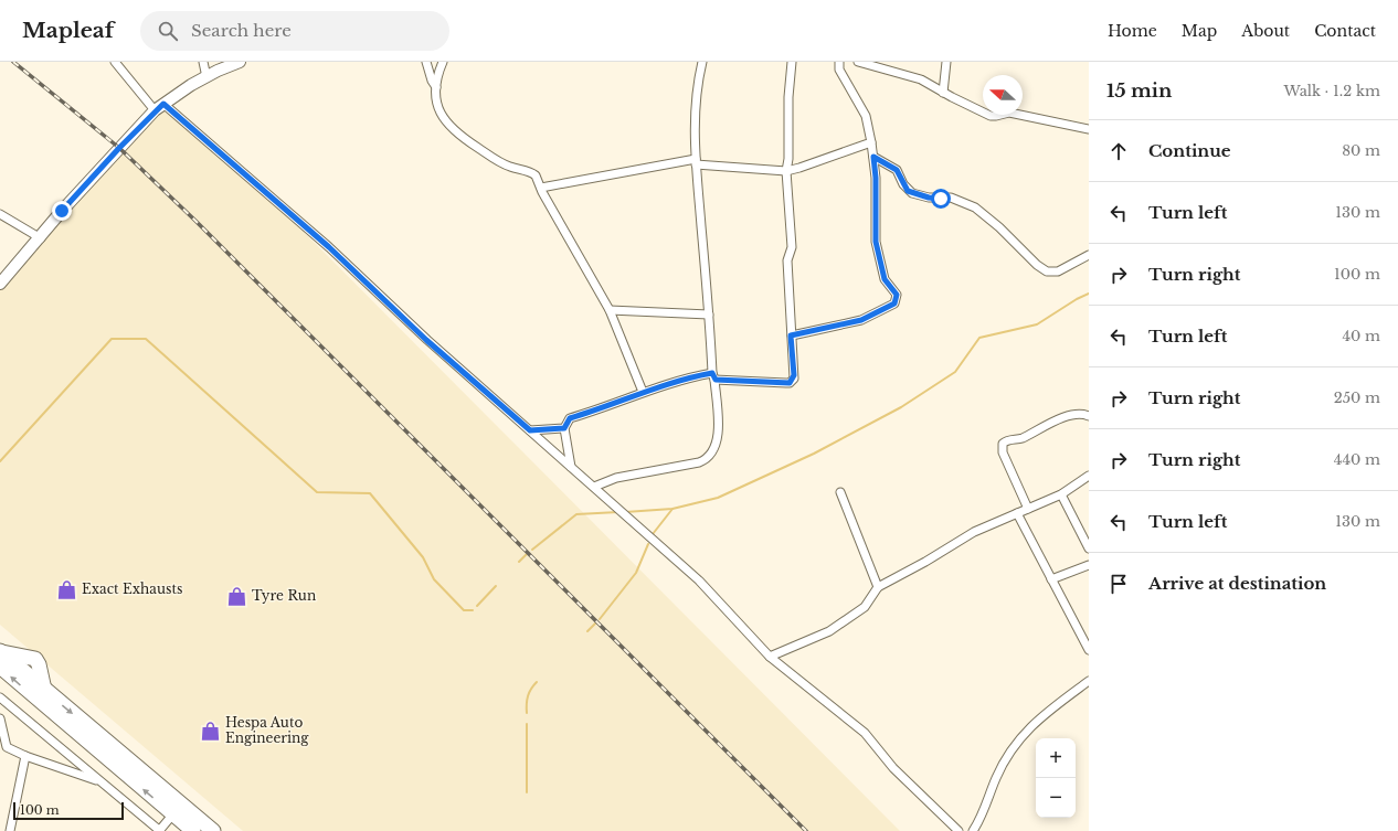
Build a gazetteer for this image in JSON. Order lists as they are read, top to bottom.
{
  "places": {
    "shop": ["Exact Exhausts", "Tyre Run", "Hespa Auto Engineering"]
  },
  "scale_bar": "100 m",
  "north": "left",
  "page": {
    "header": "Mapleaf",
    "search": "Search here",
    "nav": [
      "Home",
      "Map",
      "About",
      "Contact"
    ],
    "heading": ["15 min", "Walk · 1.2 km"],
    "list": [
      ["Continue", "80 m"],
      ["Turn left", "130 m"],
      ["Turn right", "100 m"],
      ["Turn left", "40 m"],
      ["Turn right", "250 m"],
      ["Turn right", "440 m"],
      ["Turn left", "130 m"],
      "Arrive at destination"
    ],
    "map_buttons": ["+", "−"],
    "scale": "100 m"
  }
}
